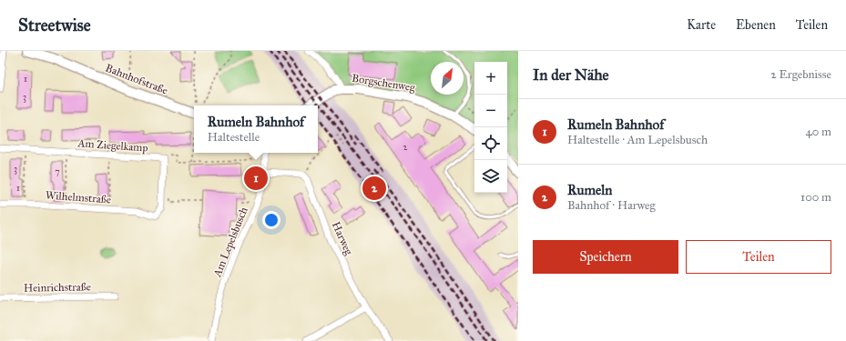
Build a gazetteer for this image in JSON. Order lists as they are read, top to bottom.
{
  "streets": {
    "main road": ["Bahnhofstraße", "Borgschenweg"],
    "street": [
      "Am Ziegelkamp",
      "Wilhelmstraße",
      "Harweg",
      "Am Lepelsbusch",
      "Heinrichstraße"
    ]
  },
  "house_numbers": [
    "1",
    "3",
    "2",
    "3",
    "7",
    "1"
  ],
  "north": "top right",
  "page": {
    "header": "Streetwise",
    "nav": ["Karte", "Ebenen", "Teilen"],
    "heading": ["In der Nähe", "2 Ergebnisse"],
    "map_buttons": ["+", "−"],
    "list": [
      {
        "mark": "1",
        "name": "Rumeln Bahnhof",
        "note": "Haltestelle · Am Lepelsbusch",
        "value": "40 m"
      },
      {
        "mark": "2",
        "name": "Rumeln",
        "note": "Bahnhof · Harweg",
        "value": "100 m"
      }
    ],
    "popup": ["Rumeln Bahnhof", "Haltestelle"],
    "pins": ["1", "2"],
    "buttons": ["Speichern", "Teilen"]
  }
}
